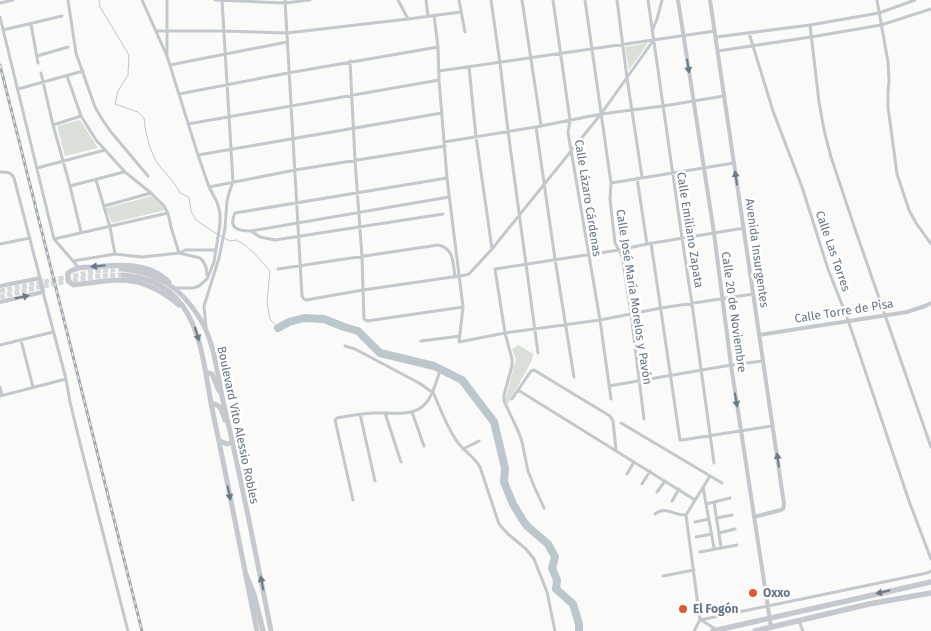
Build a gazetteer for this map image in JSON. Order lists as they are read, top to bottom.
{
  "streets": {
    "main road": ["Boulevard Vito Alessio Robles"],
    "street": [
      "Calle Lázaro Cárdenas",
      "Calle Emiliano Zapata",
      "Calle Las Torres",
      "Avenida Insurgentes",
      "Calle José María Morelos y Pavón",
      "Calle Torre de Pisa",
      "Calle 20 de Noviembre"
    ]
  },
  "crossings": [
    ["Calle Las Torres", "Calle Torre de Pisa"],
    ["Avenida Insurgentes", "Calle Torre de Pisa"],
    ["Avenida Insurgentes", "Calle 20 de Noviembre"]
  ],
  "places": ["Oxxo", "El Fogón"]
}
